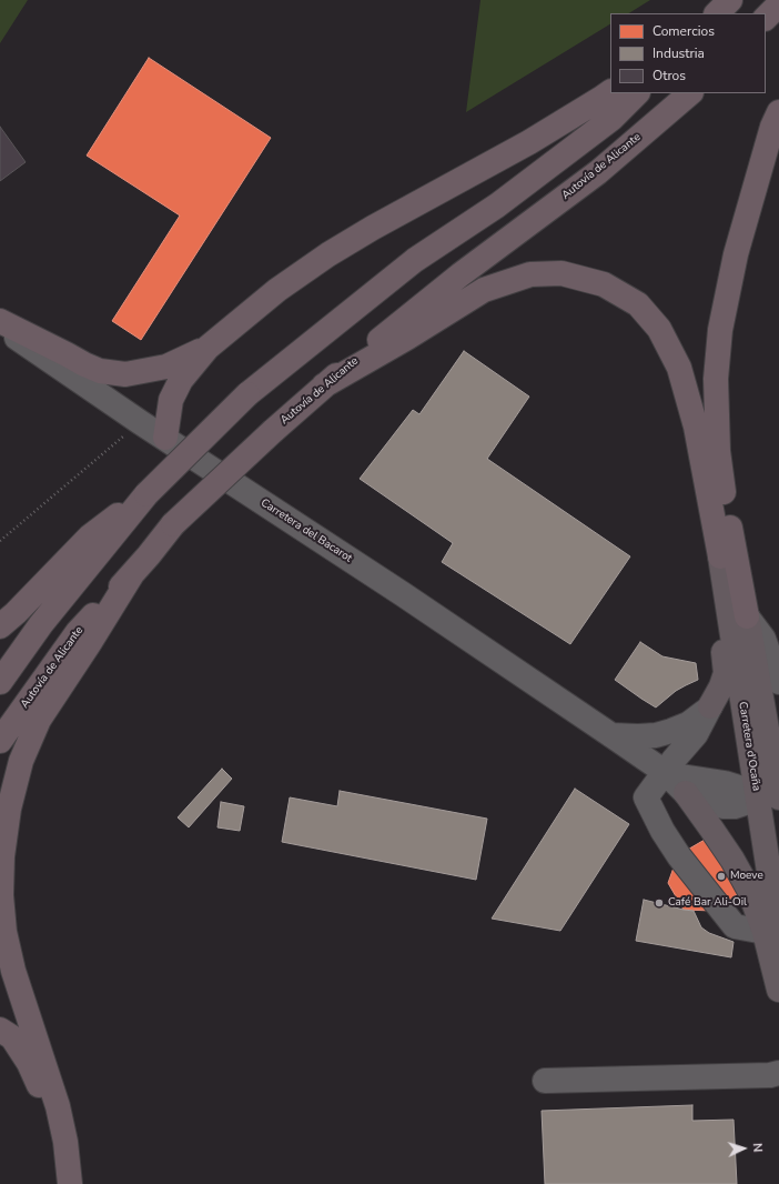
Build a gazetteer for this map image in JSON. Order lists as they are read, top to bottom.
{
  "streets": {
    "highway": ["Autovía de Alicante"],
    "main road": ["Carretera d'Ocaña"],
    "street": ["Carretera del Bacarot"]
  },
  "crossings": [
    ["Carretera del Bacarot", "Carretera d'Ocaña"]
  ],
  "places": ["Moeve", "Café Bar Ali-Oil"],
  "legend": ["Comercios", "Industria", "Otros"],
  "north": "right"
}
